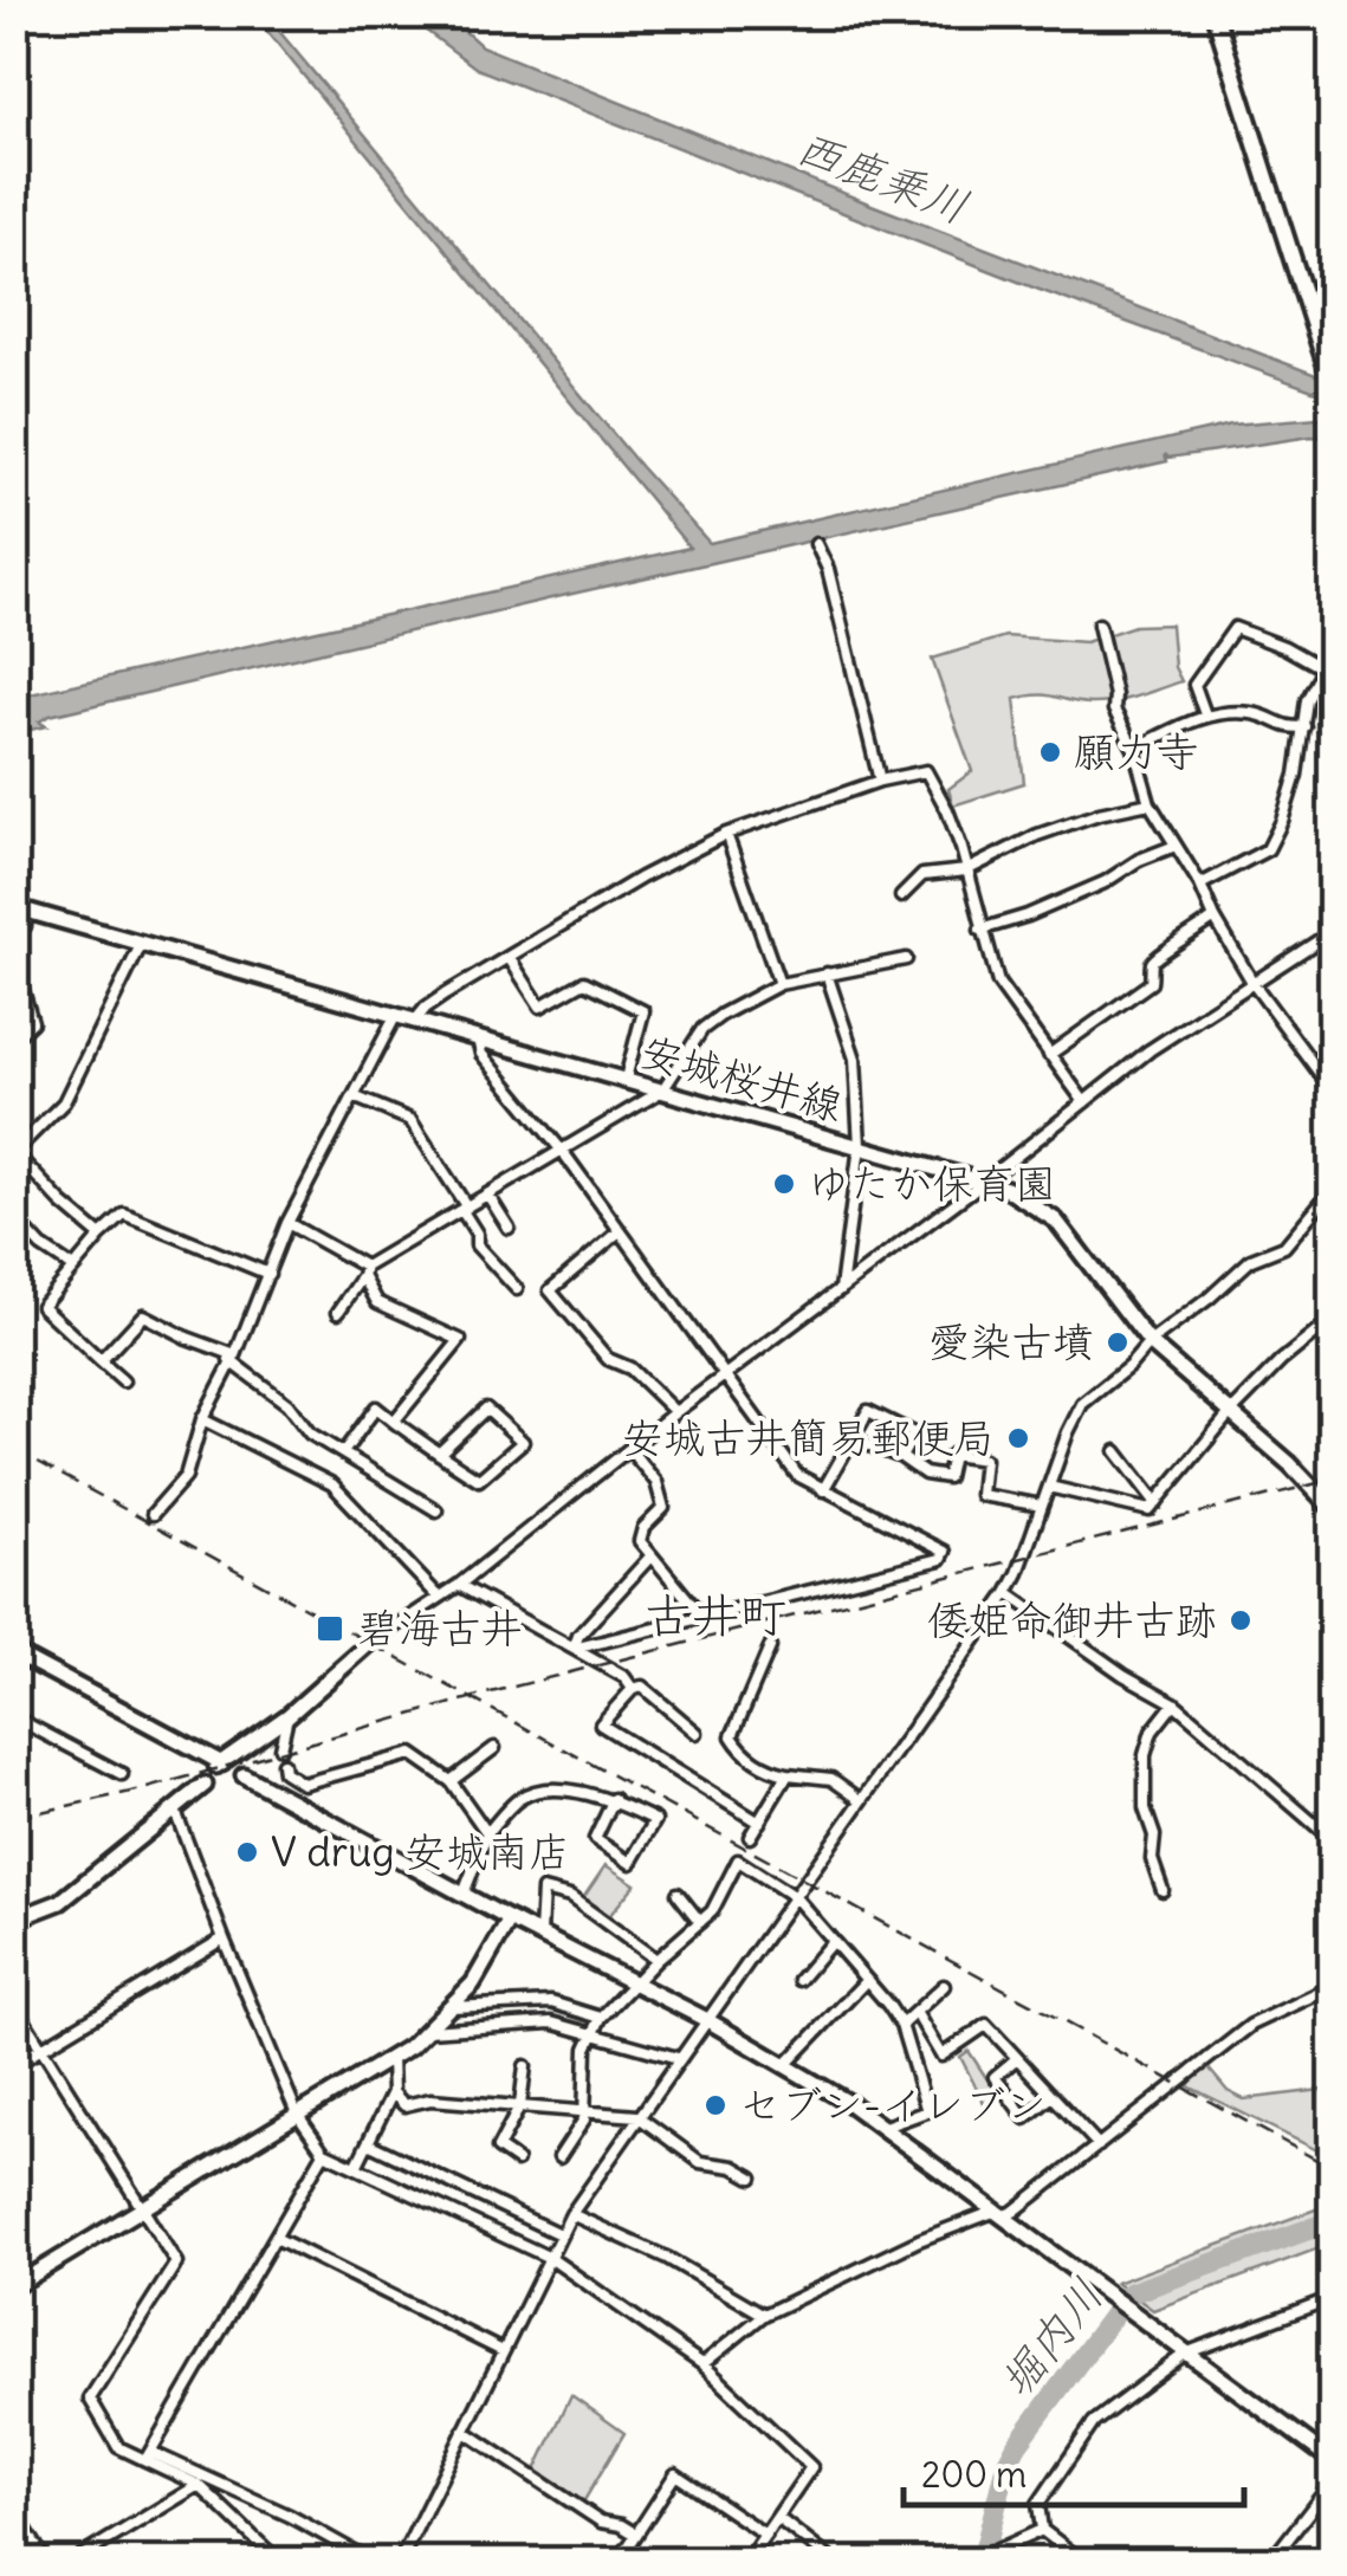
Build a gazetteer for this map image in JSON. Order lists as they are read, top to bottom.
{
  "streets": {
    "street": ["安城桜井線"]
  },
  "districts": ["古井町"],
  "water": ["西鹿乗川", "堀内川"],
  "places": {
    "other": [
      "願力寺",
      "ゆたか保育園",
      "愛染古墳",
      "安城古井簡易郵便局",
      "倭姫命御井古跡",
      "V drug 安城南店",
      "セブン-イレブン"
    ],
    "transit": ["碧海古井"]
  },
  "scale_bar": "200 m"
}
